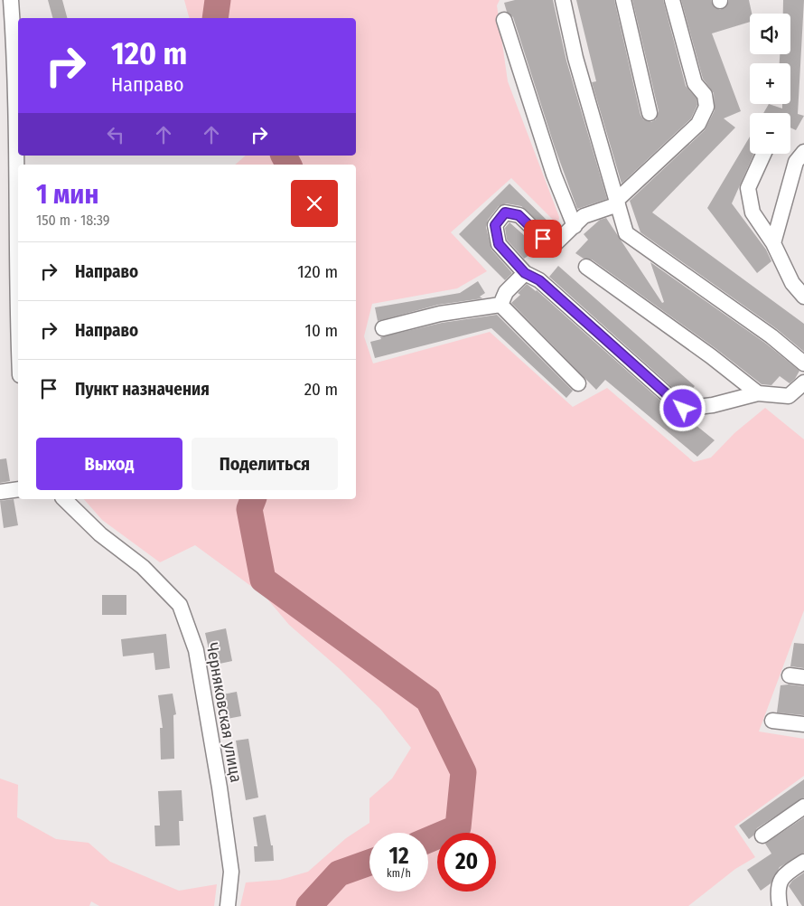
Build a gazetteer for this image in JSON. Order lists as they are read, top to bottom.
{
  "streets": {
    "street": ["Черняковская улица"]
  },
  "page": {
    "map_buttons": ["+", "−"],
    "turn": ["120 m", "Направо"],
    "heading": ["1 мин", "150 m · 18:39"],
    "list": [
      {
        "name": "Направо",
        "value": "120 m"
      },
      {
        "name": "Направо",
        "value": "10 m"
      },
      {
        "name": "Пункт назначения",
        "value": "20 m"
      }
    ],
    "buttons": ["Выход", "Поделиться"],
    "speed": "12 km/h",
    "limit": "20"
  }
}
